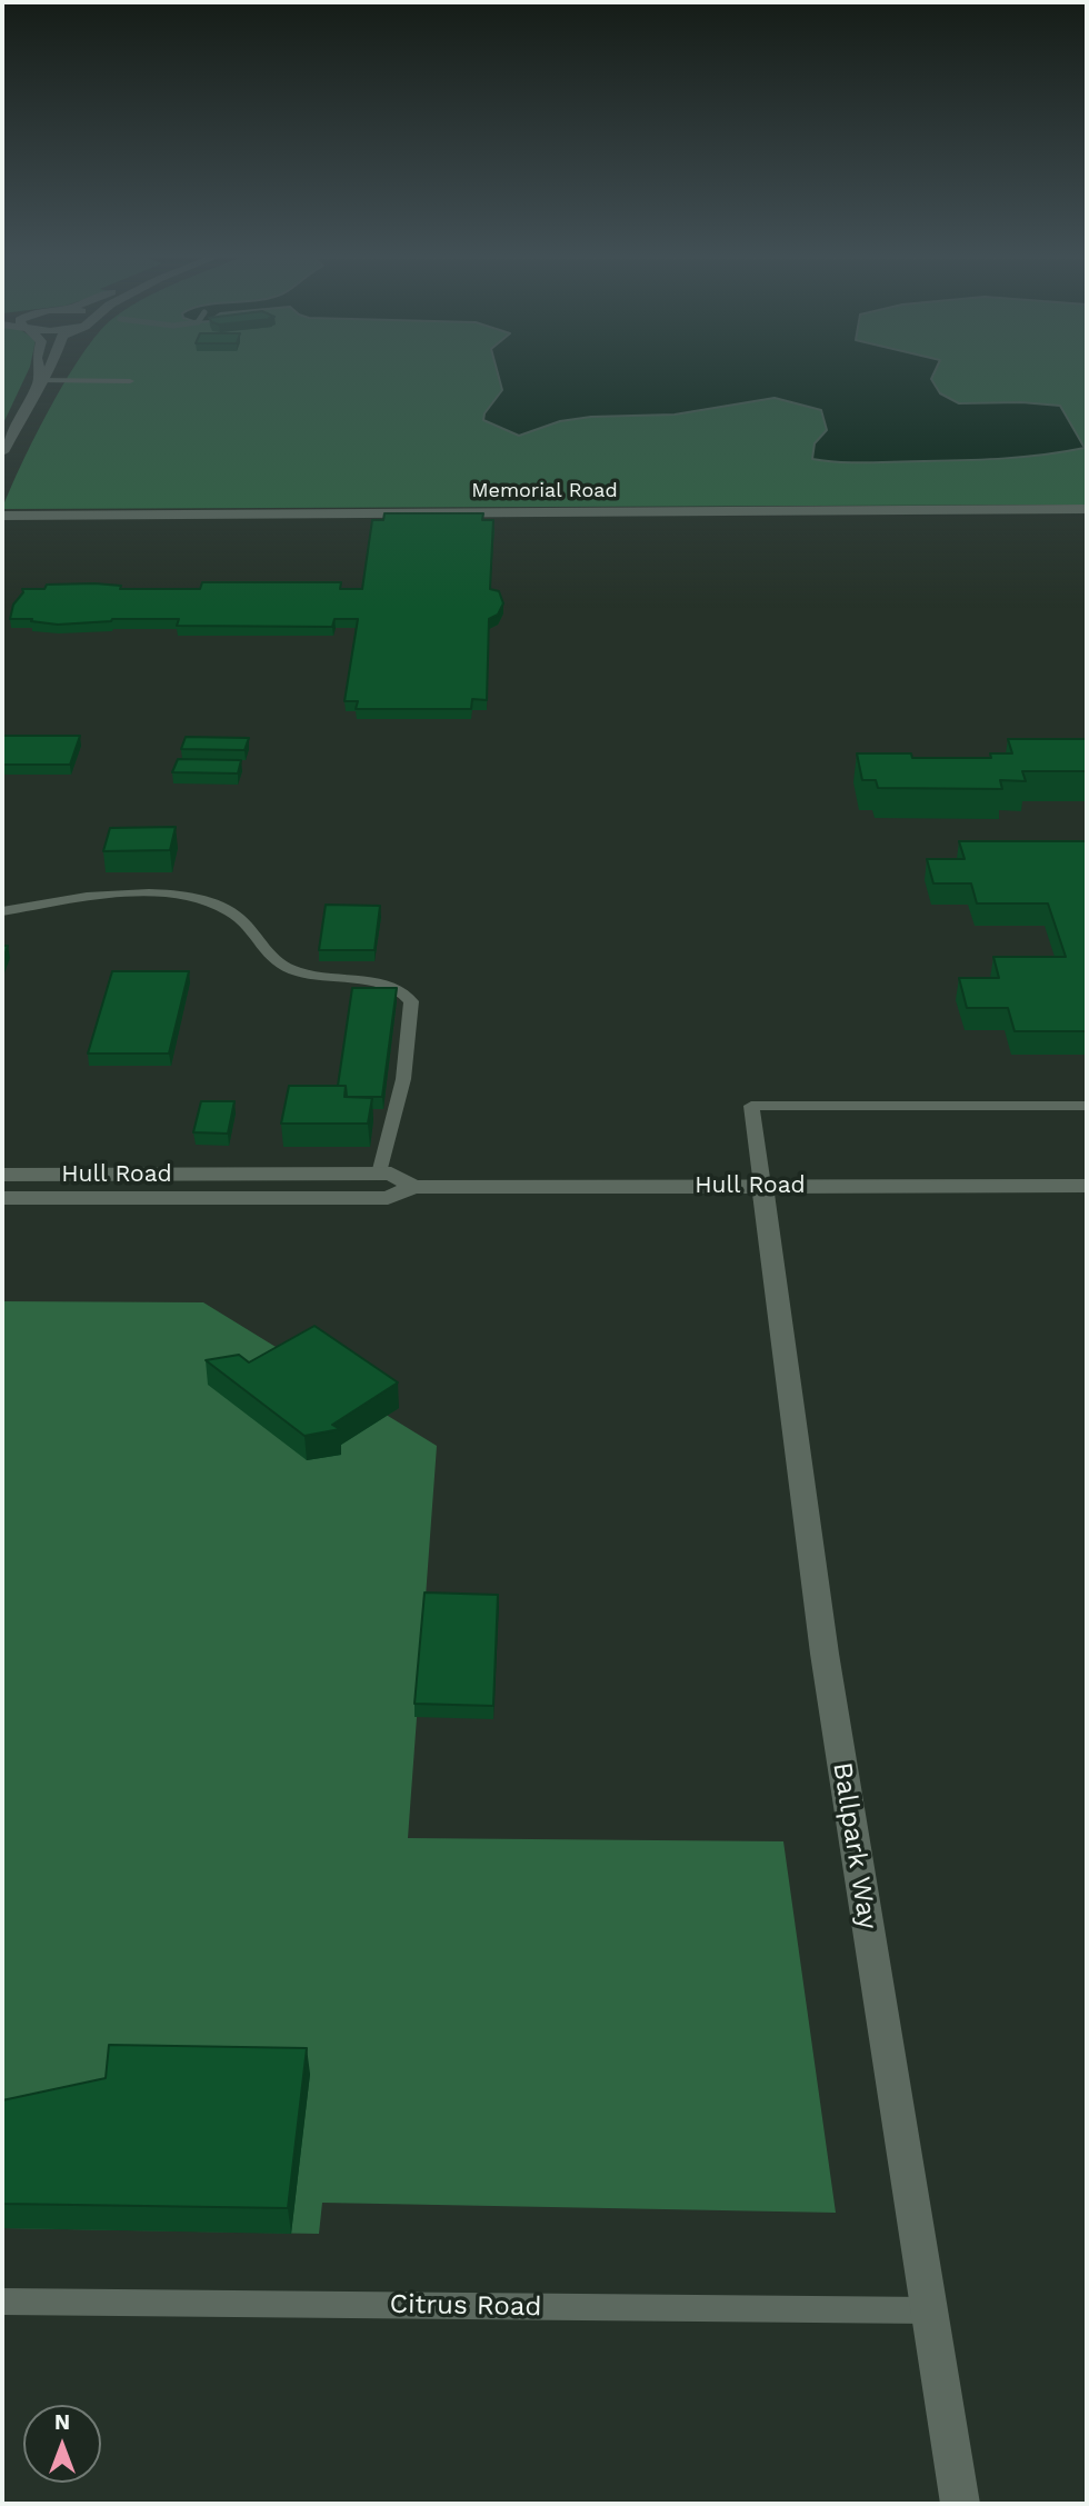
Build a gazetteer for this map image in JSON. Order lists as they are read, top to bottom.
{
  "streets": {
    "street": ["Memorial Road", "Hull Road", "Ballpark Way"],
    "lane": ["Citrus Road"]
  },
  "crossings": [
    ["Hull Road", "Ballpark Way"],
    ["Ballpark Way", "Citrus Road"]
  ],
  "north": "top"
}
